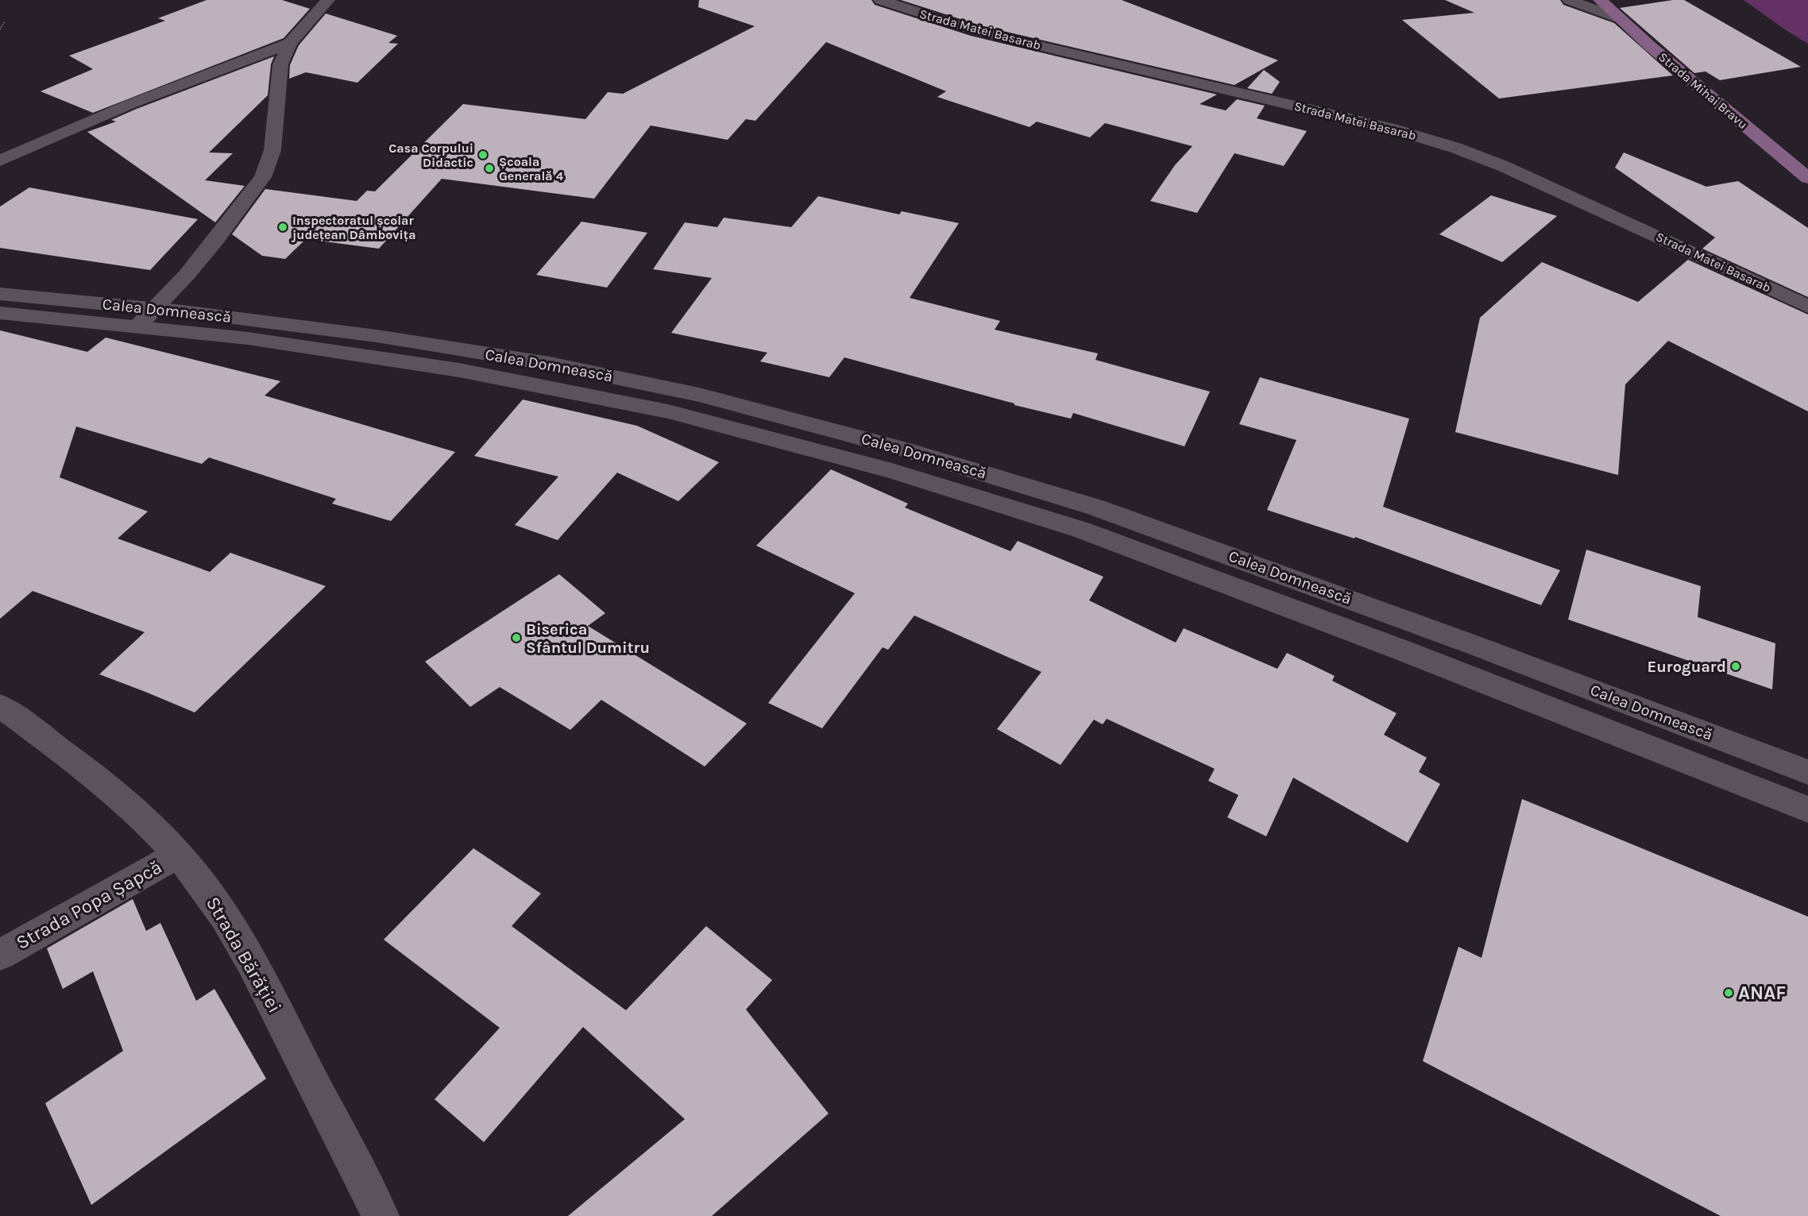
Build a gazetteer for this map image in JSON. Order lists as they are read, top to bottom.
{
  "streets": {
    "main road": [
      "Strada Matei Basarab",
      "Strada Mihai Bravu",
      "Calea Domnească",
      "Strada Popa Șapcă",
      "Strada Bărăției"
    ]
  },
  "crossings": [
    ["Strada Popa Șapcă", "Strada Bărăției"]
  ],
  "places": [
    "Casa Corpului Didactic",
    "Școala Generală 4",
    "Inspectoratul școlar județean Dâmbovița",
    "Biserica Sfântul Dumitru",
    "Euroguard",
    "ANAF"
  ]
}
